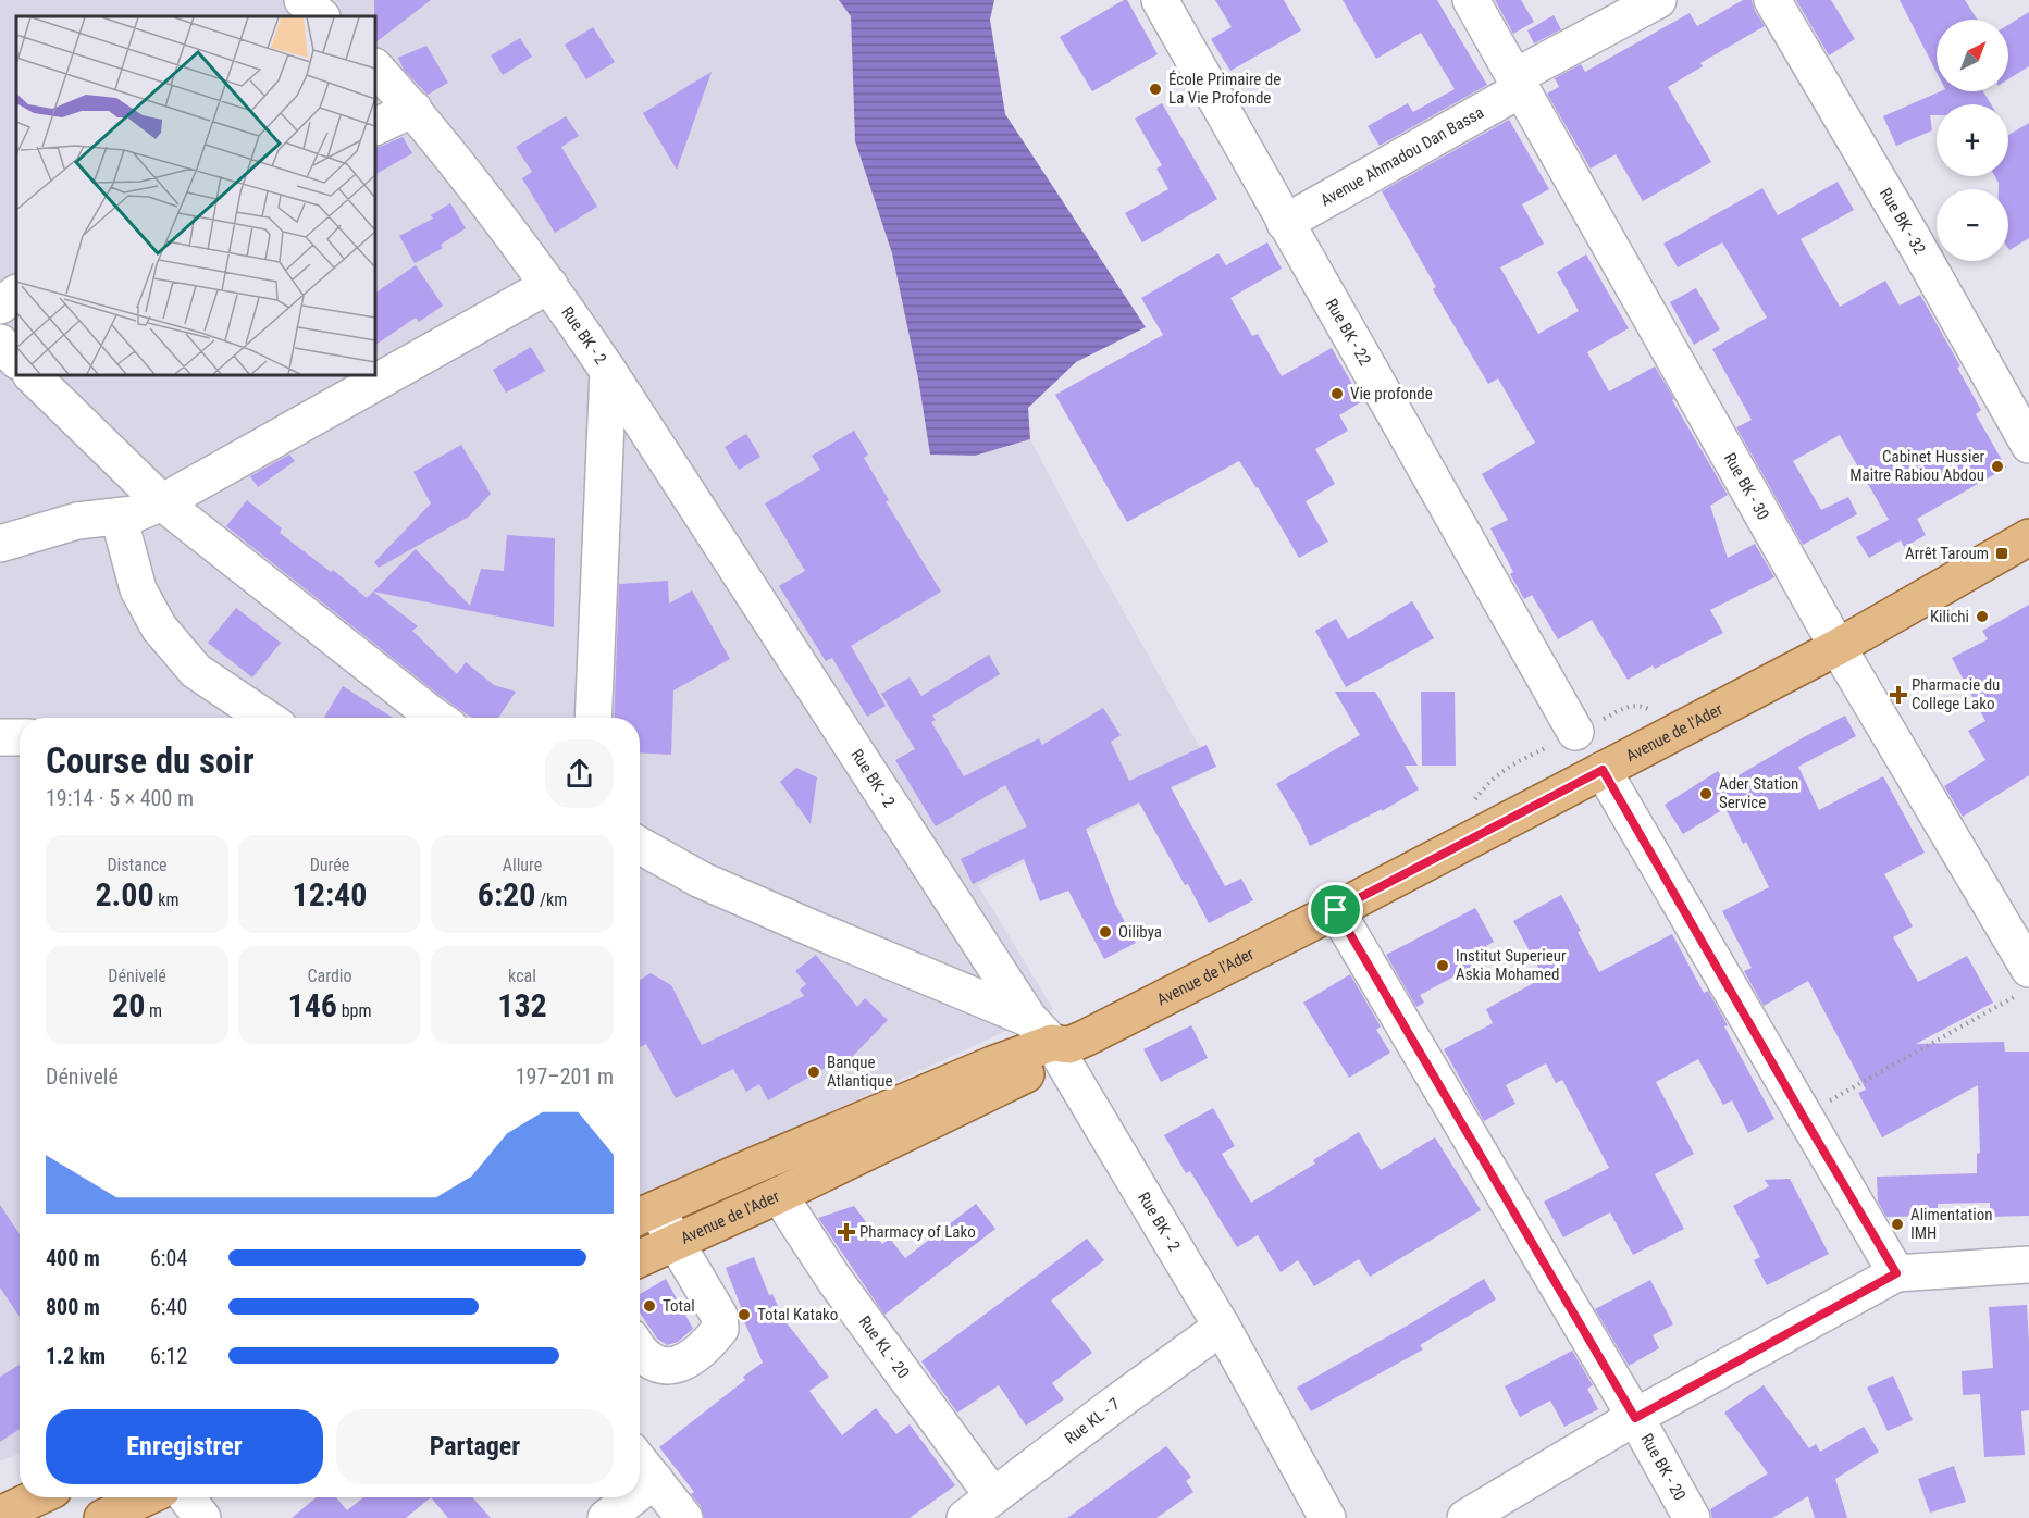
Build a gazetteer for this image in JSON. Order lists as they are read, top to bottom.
{
  "streets": {
    "main road": ["Avenue de l'Ader"],
    "street": [
      "Avenue Ahmadou Dan Bassa",
      "Rue BK - 32",
      "Rue BK - 22",
      "Rue BK - 2",
      "Rue BK - 30",
      "Rue KL - 20",
      "Rue KL - 7",
      "Rue BK - 20"
    ]
  },
  "crossings": [
    ["Avenue Ahmadou Dan Bassa", "Rue BK - 22"],
    ["Avenue Ahmadou Dan Bassa", "Rue BK - 30"],
    ["Rue BK - 2", "Avenue de l'Ader"],
    ["Rue BK - 2", "Rue KL - 7"],
    ["Rue BK - 30", "Avenue de l'Ader"],
    ["Avenue de l'Ader", "Rue KL - 20"],
    ["Avenue de l'Ader", "Rue BK - 20"],
    ["Rue KL - 20", "Rue KL - 7"]
  ],
  "places": {
    "other": [
      "École Primaire de La Vie Profonde",
      "Vie profonde",
      "Cabinet Hussier Maitre Rabiou Abdou",
      "Kilichi",
      "Ader Station Service",
      "Oilibya",
      "Institut Superieur Askia Mohamed",
      "Banque Atlantique",
      "Alimentation IMH",
      "Total",
      "Total Katako"
    ],
    "transit": ["Arrêt Taroum"],
    "health": ["Pharmacie du College Lako", "Pharmacy of Lako"]
  },
  "north": "top right",
  "page": {
    "map_buttons": ["+", "−"],
    "heading": ["Course du soir", "19:14 · 5 × 400 m"],
    "stats": [
      ["Distance", "2.00 km"],
      ["Durée", "12:40"],
      ["Allure", "6:20 /km"],
      ["Dénivelé", "20 m"],
      ["Cardio", "146 bpm"],
      ["kcal", "132"]
    ],
    "chart": ["Dénivelé", "197–201 m"],
    "list": [
      {
        "name": "400 m",
        "note": "6:04"
      },
      {
        "name": "800 m",
        "note": "6:40"
      },
      {
        "name": "1.2 km",
        "note": "6:12"
      }
    ],
    "buttons": ["Enregistrer", "Partager"]
  }
}
